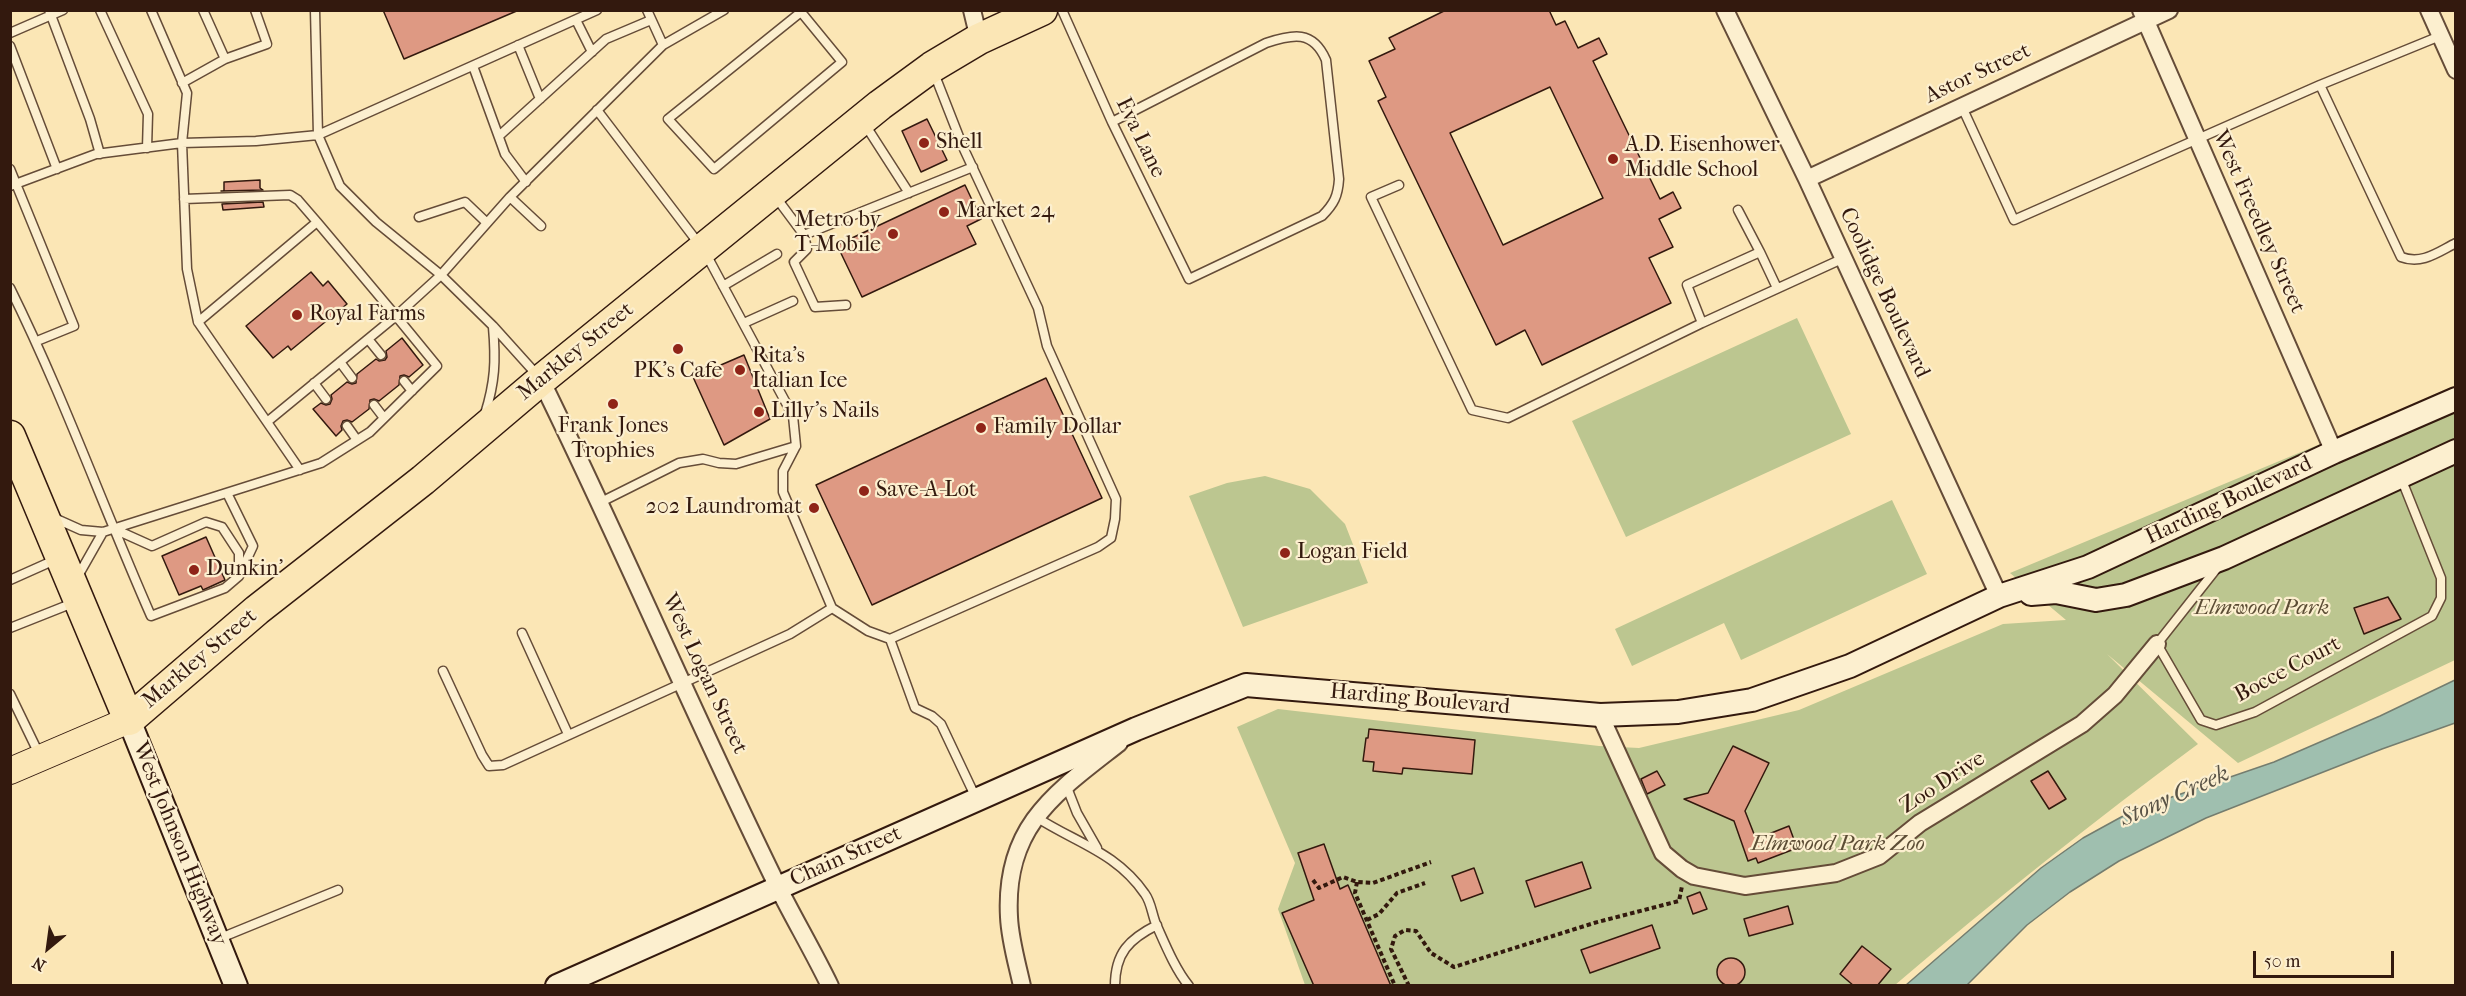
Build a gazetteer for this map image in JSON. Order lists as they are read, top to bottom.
{
  "streets": {
    "highway": ["Markley Street", "West Johnson Highway"],
    "street": [
      "Astor Street",
      "West Freedley Street",
      "Coolidge Boulevard",
      "Harding Boulevard",
      "West Logan Street",
      "Zoo Drive",
      "Chain Street"
    ],
    "lane": ["Eva Lane", "Bocce Court"]
  },
  "crossings": [
    ["Astor Street", "West Freedley Street"],
    ["Astor Street", "Coolidge Boulevard"],
    ["West Freedley Street", "Harding Boulevard"],
    ["Coolidge Boulevard", "Harding Boulevard"],
    ["Markley Street", "West Logan Street"],
    ["Markley Street", "West Johnson Highway"],
    ["Harding Boulevard", "Bocce Court"],
    ["Harding Boulevard", "Zoo Drive"],
    ["Harding Boulevard", "Chain Street"],
    ["Bocce Court", "Zoo Drive"],
    ["West Logan Street", "Chain Street"]
  ],
  "water": ["Stony Creek"],
  "parks": ["Elmwood Park", "Elmwood Park Zoo"],
  "places": [
    "Shell",
    "A.D. Eisenhower Middle School",
    "Market 24",
    "Metro by T-Mobile",
    "Royal Farms",
    "PK's Cafe",
    "Rita's Italian Ice",
    "Frank Jones Trophies",
    "Lilly's Nails",
    "Family Dollar",
    "Save-A-Lot",
    "202 Laundromat",
    "Logan Field",
    "Dunkin'"
  ],
  "scale_bar": "50 m",
  "north": "bottom left"
}
